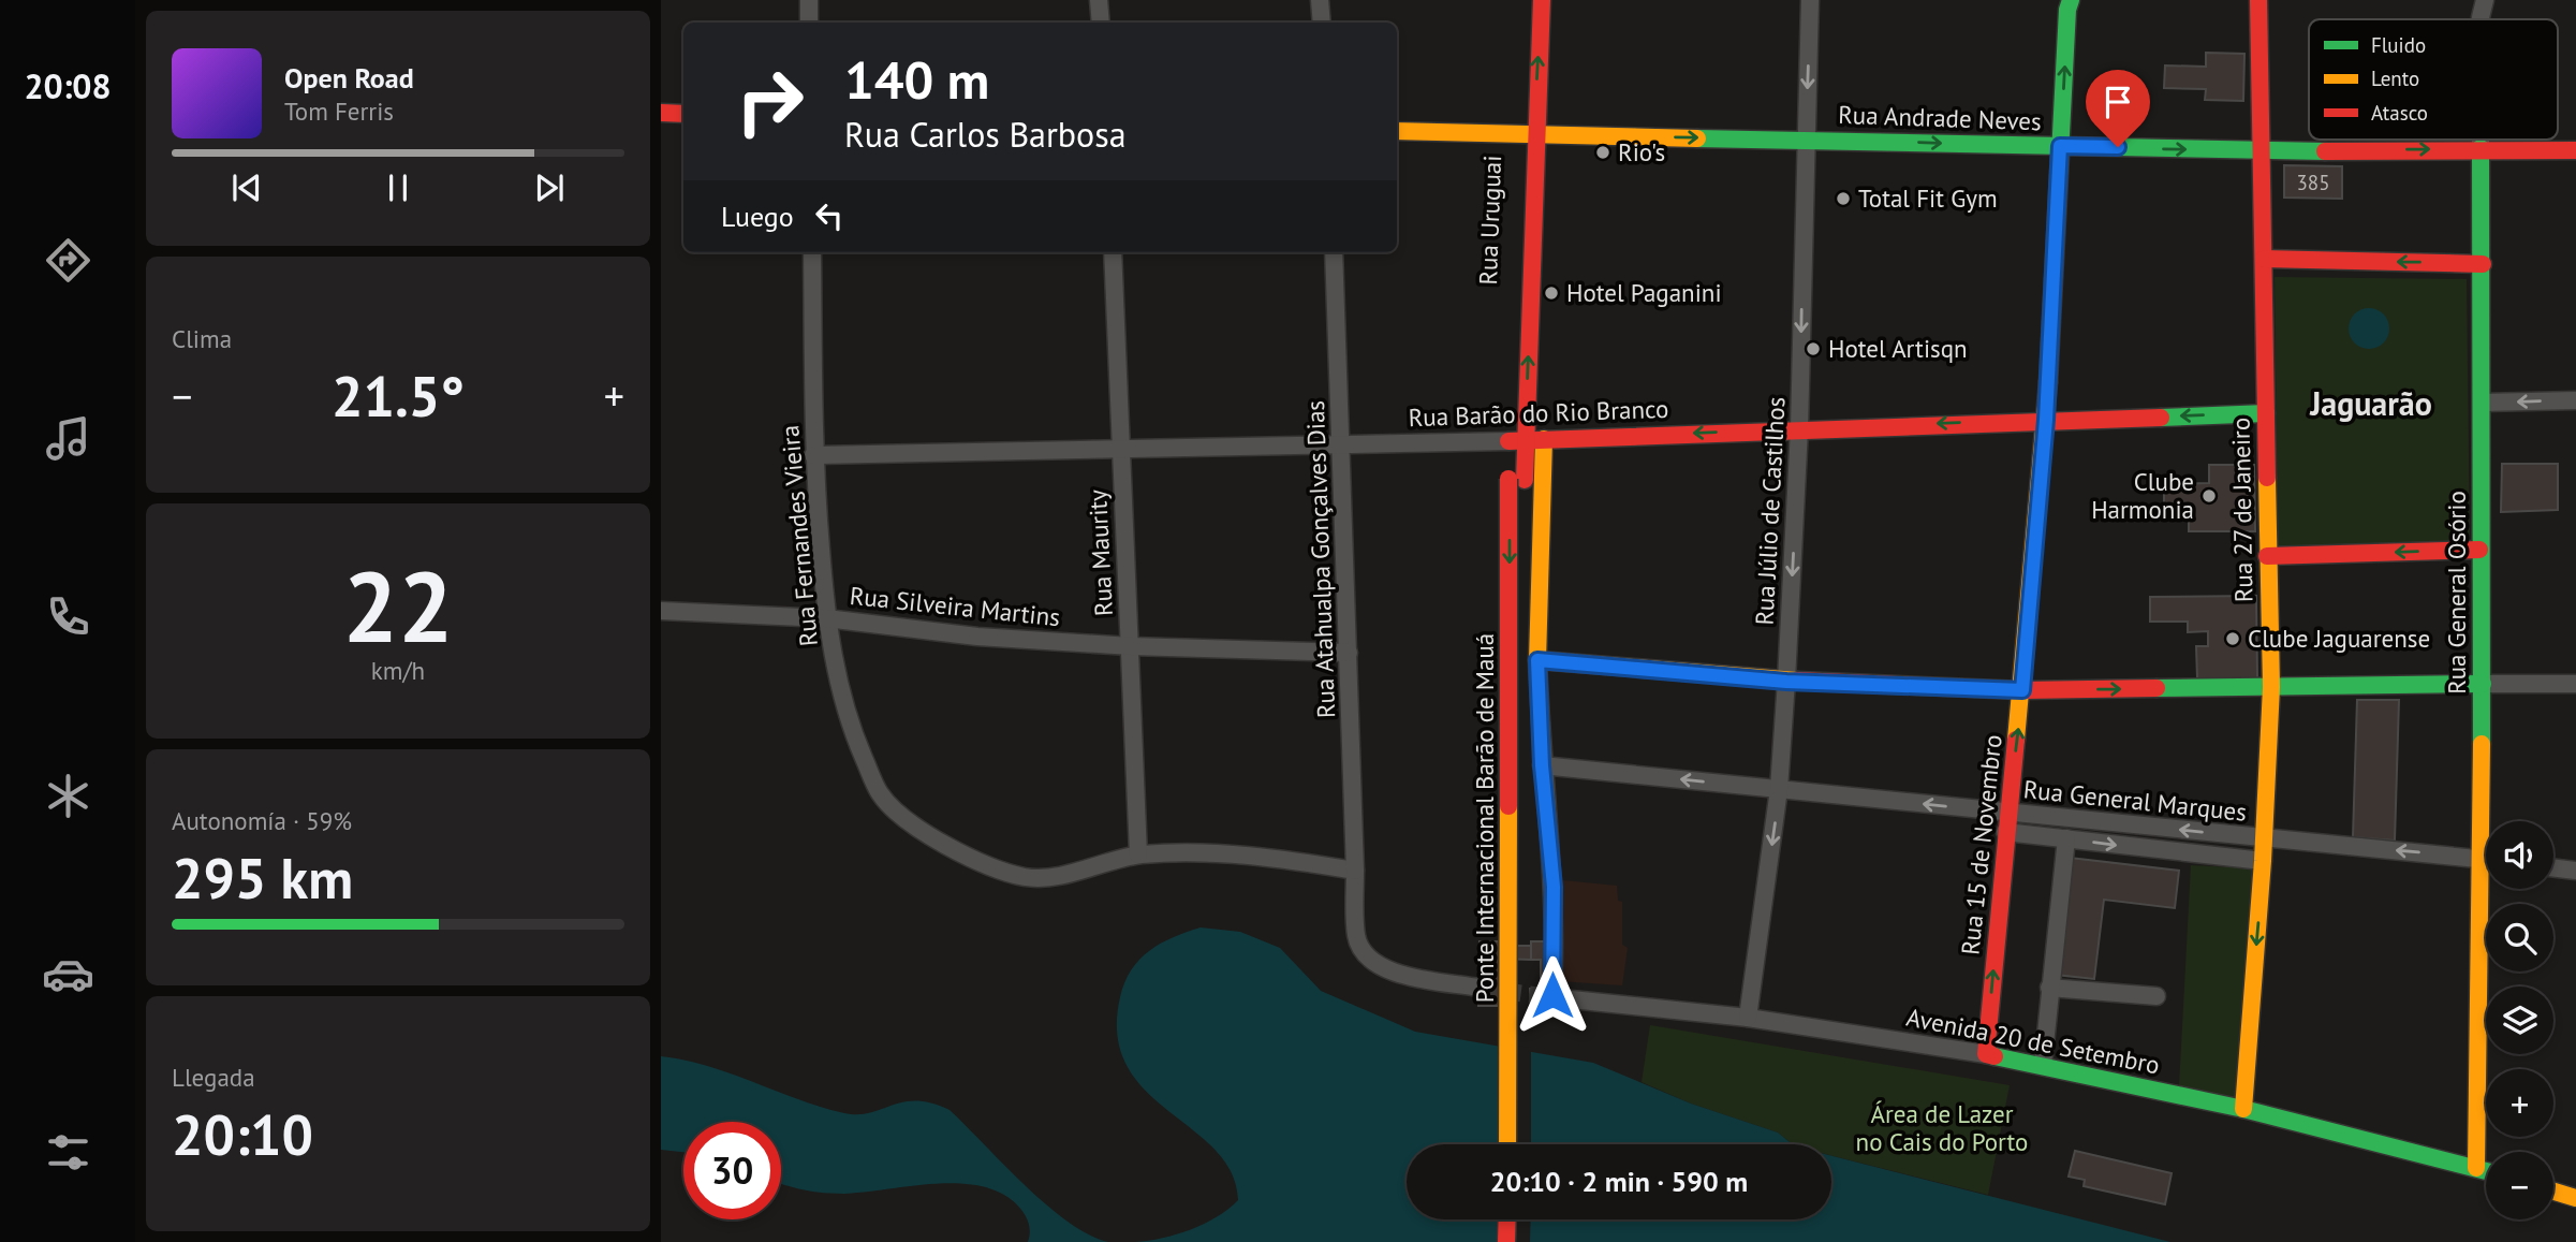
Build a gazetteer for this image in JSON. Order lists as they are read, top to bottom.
{
  "streets": {
    "main road": [
      "Rua Andrade Neves",
      "Rua Uruguai",
      "Rua Barão do Rio Branco",
      "Rua 27 de Janeiro",
      "Rua General Osório",
      "Ponte Internacional Barão de Mauá",
      "Rua 15 de Novembro",
      "Avenida 20 de Setembro"
    ],
    "street": [
      "Rua Júlio de Castilhos",
      "Rua Fernandes Vieira",
      "Rua Maurity",
      "Rua Atahualpa Gonçalves Dias",
      "Rua Silveira Martins",
      "Rua General Marques"
    ]
  },
  "crossings": [
    ["Rua Andrade Neves", "Rua Uruguai"],
    ["Rua Andrade Neves", "Rua 27 de Janeiro"],
    ["Rua Andrade Neves", "Rua Júlio de Castilhos"],
    ["Rua Andrade Neves", "Rua General Osório"],
    ["Rua Andrade Neves", "Rua 15 de Novembro"],
    ["Rua Uruguai", "Rua Barão do Rio Branco"],
    ["Rua Barão do Rio Branco", "Rua 27 de Janeiro"],
    ["Rua Barão do Rio Branco", "Rua Júlio de Castilhos"],
    ["Rua Barão do Rio Branco", "Rua Fernandes Vieira"],
    ["Rua Barão do Rio Branco", "Rua Maurity"],
    ["Rua Barão do Rio Branco", "Rua Atahualpa Gonçalves Dias"],
    ["Rua Barão do Rio Branco", "Rua 15 de Novembro"],
    ["Rua 27 de Janeiro", "Rua General Marques"],
    ["Rua 27 de Janeiro", "Avenida 20 de Setembro"],
    ["Rua Júlio de Castilhos", "Rua General Marques"],
    ["Rua Júlio de Castilhos", "Avenida 20 de Setembro"],
    ["Rua Fernandes Vieira", "Rua Maurity"],
    ["Rua Fernandes Vieira", "Rua Atahualpa Gonçalves Dias"],
    ["Rua Fernandes Vieira", "Rua Silveira Martins"],
    ["Rua Maurity", "Rua Silveira Martins"],
    ["Rua Atahualpa Gonçalves Dias", "Rua Silveira Martins"],
    ["Rua General Osório", "Rua General Marques"],
    ["Rua General Osório", "Avenida 20 de Setembro"],
    ["Rua General Marques", "Rua 15 de Novembro"],
    ["Rua General Marques", "Avenida 20 de Setembro"],
    ["Rua 15 de Novembro", "Avenida 20 de Setembro"]
  ],
  "one_way": [
    "Rua Andrade Neves",
    "Rua Barão do Rio Branco",
    "Rua Júlio de Castilhos",
    "Rua General Marques",
    "Rua 15 de Novembro"
  ],
  "districts": ["Jaguarão"],
  "parks": ["Área de Lazer no Cais do Porto"],
  "places": [
    "Rio's",
    "Total Fit Gym",
    "Hotel Paganini",
    "Hotel Artisqn",
    "Clube Harmonia",
    "Clube Jaguarense"
  ],
  "house_numbers": ["385"],
  "legend": ["Fluido", "Lento", "Atasco"],
  "page": {
    "tabs": "20:08",
    "turn": ["140 m", "Rua Carlos Barbosa"],
    "song": ["Open Road", "Tom Ferris"],
    "then": "Luego",
    "tile": [
      "Clima",
      ["22", "km/h"],
      ["Autonomía · 59%", "295 km"],
      ["Llegada", "20:10"]
    ],
    "heat": ["−", "21.5°", "+"],
    "map_buttons": ["+", "−"],
    "limit": "30",
    "trip": "20:10 · 2 min · 590 m"
  }
}
